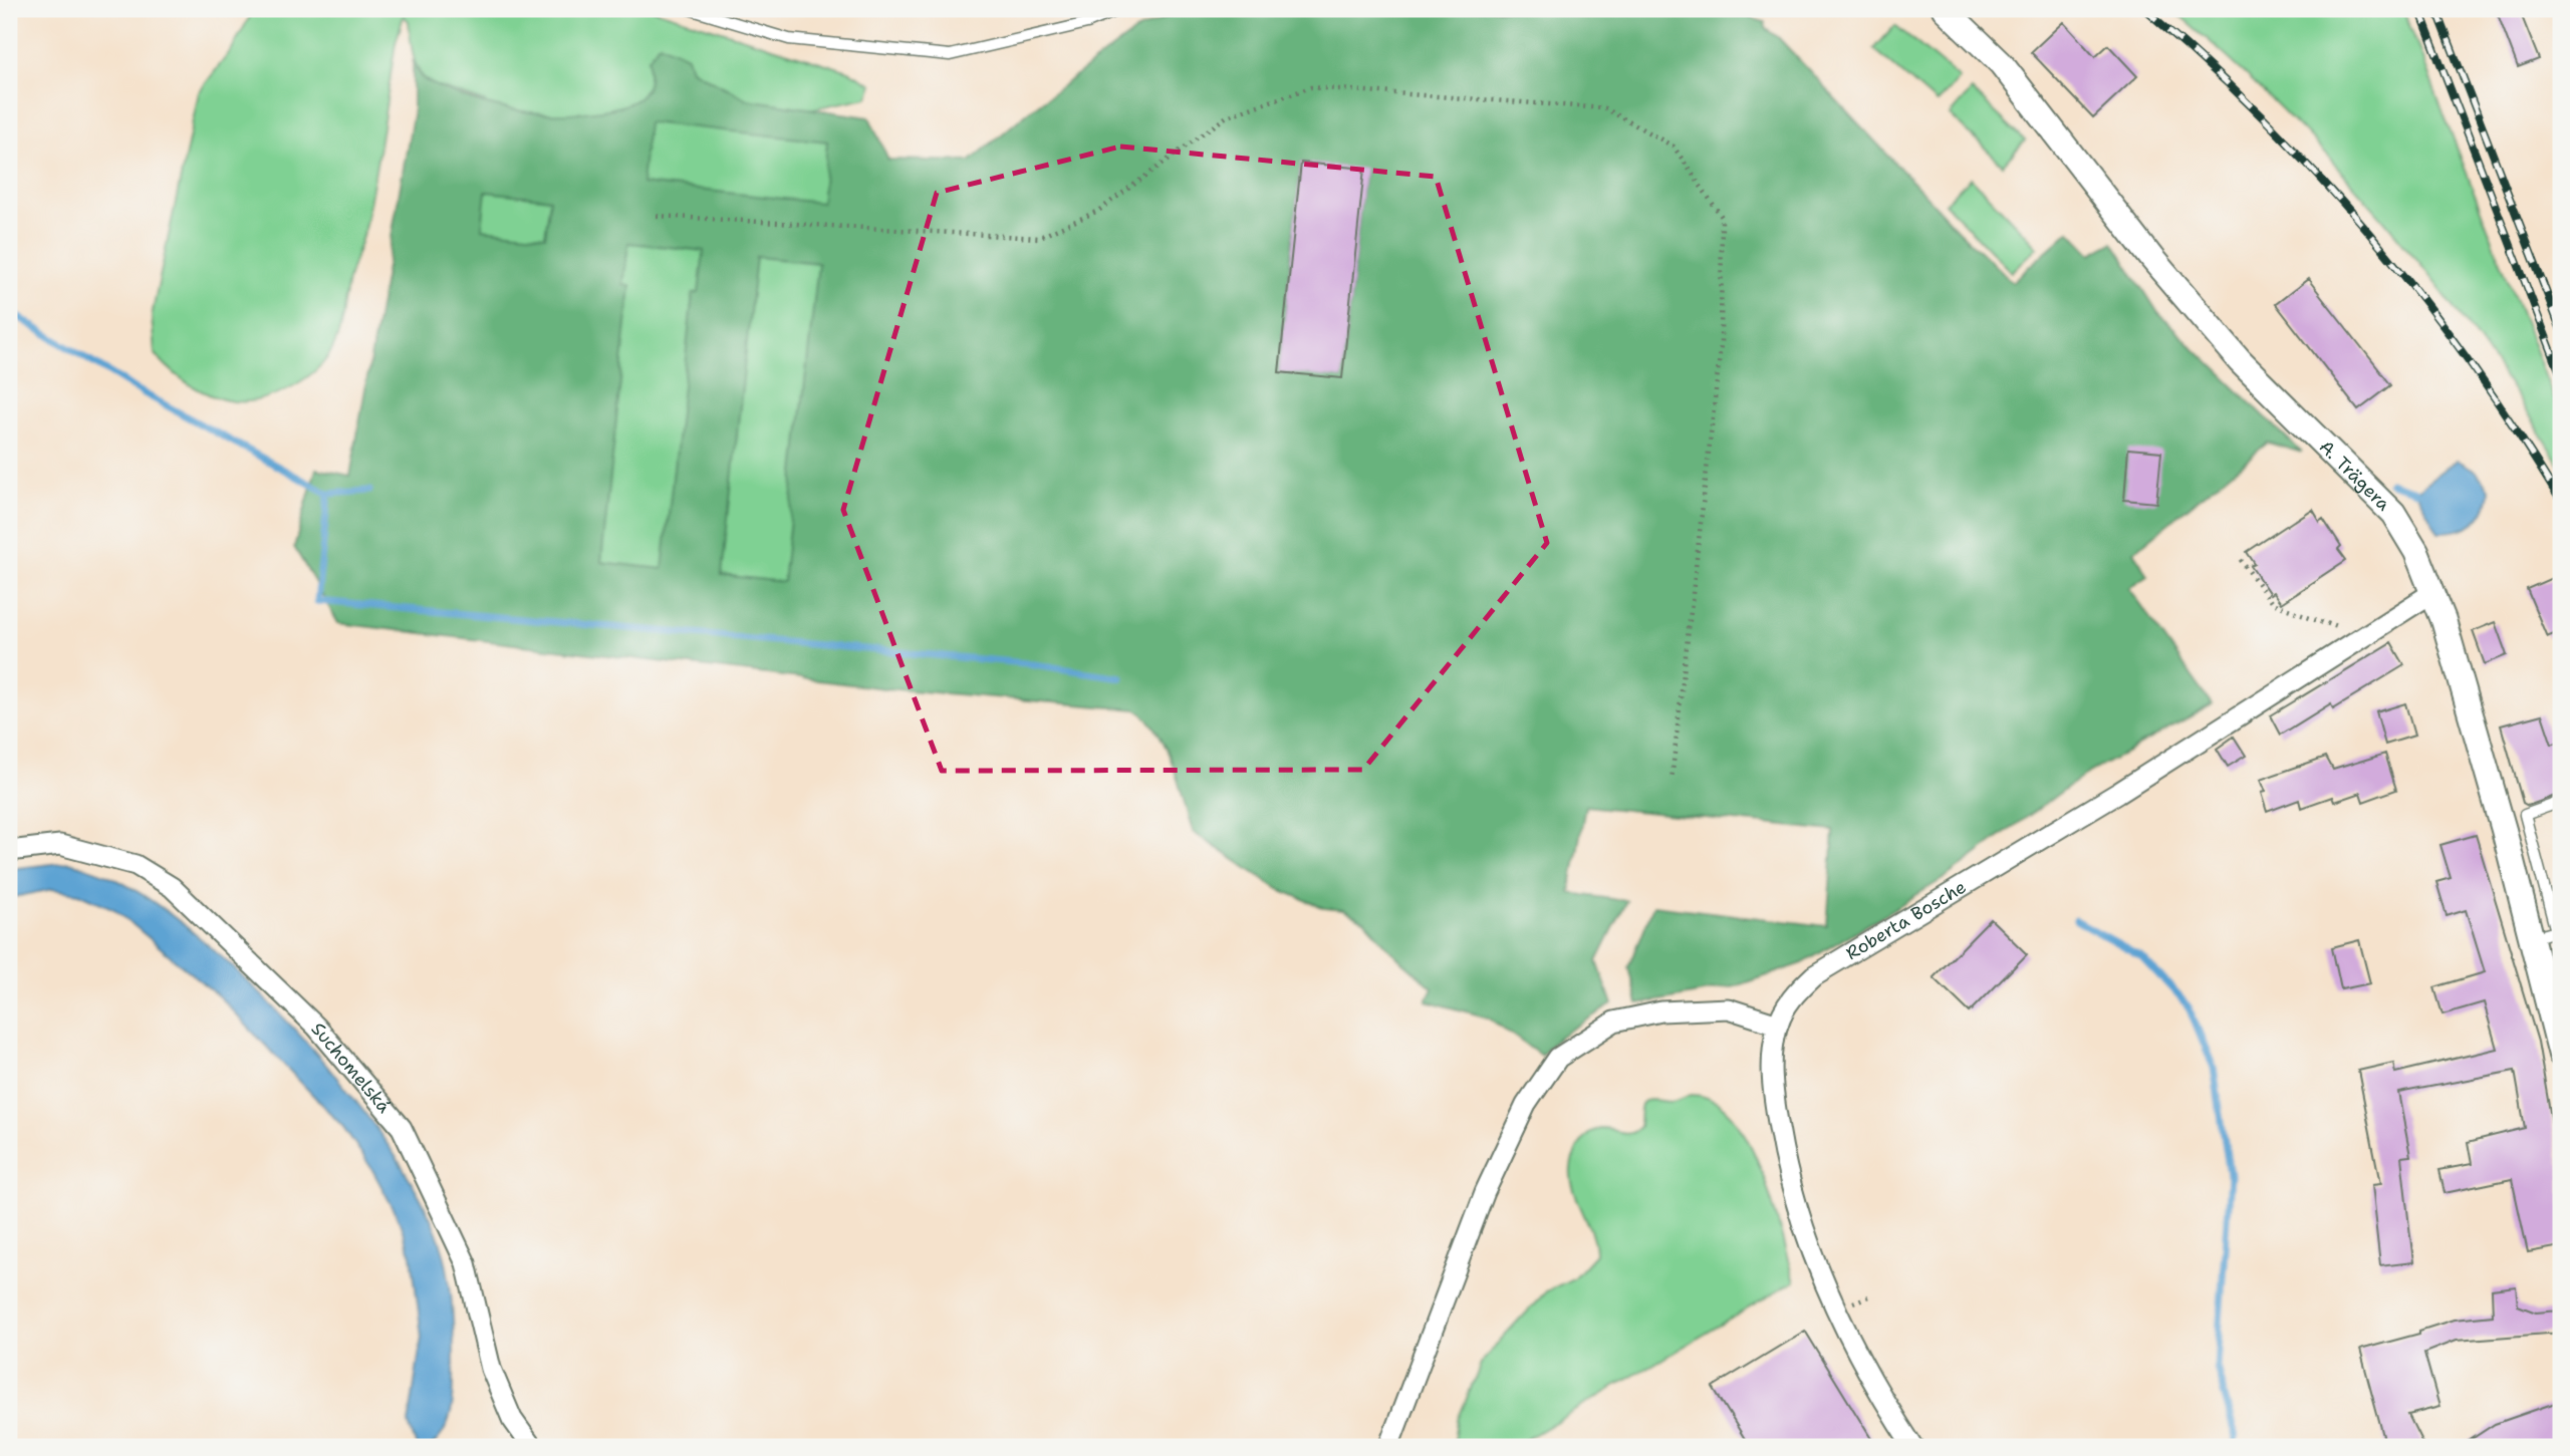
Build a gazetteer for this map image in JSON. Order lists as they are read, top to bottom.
{
  "streets": {
    "street": ["A. Trägera", "Roberta Bosche", "Suchomelská"]
  },
  "crossings": [
    ["A. Trägera", "Roberta Bosche"]
  ]
}
